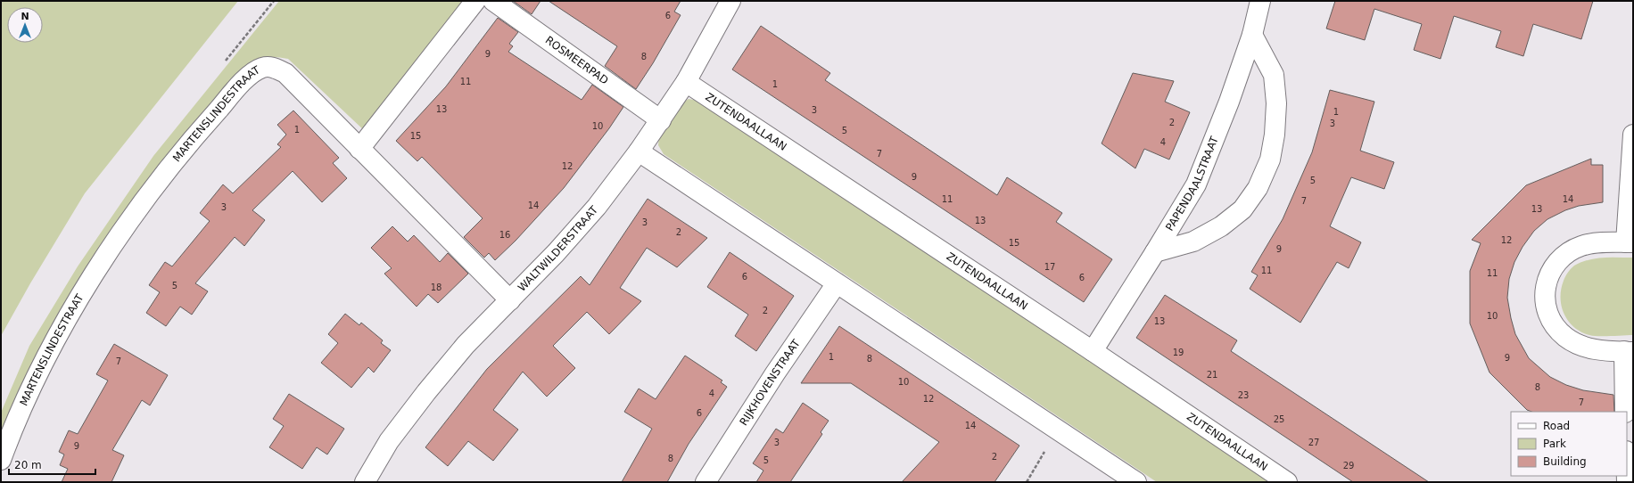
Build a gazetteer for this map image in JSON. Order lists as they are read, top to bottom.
{
  "streets": {
    "street": [
      "ROSMEERPAD",
      "MARTENSLINDESTRAAT",
      "ZUTENDAALLAAN",
      "PAPENDAALSTRAAT",
      "WALTWILDERSTRAAT",
      "RIJKHOVENSTRAAT"
    ]
  },
  "crossings": [
    ["ROSMEERPAD", "WALTWILDERSTRAAT"],
    ["MARTENSLINDESTRAAT", "WALTWILDERSTRAAT"],
    ["ZUTENDAALLAAN", "PAPENDAALSTRAAT"],
    ["ZUTENDAALLAAN", "WALTWILDERSTRAAT"]
  ],
  "house_numbers": [
    "6",
    "9",
    "8",
    "11",
    "1",
    "13",
    "3",
    "1",
    "2",
    "3",
    "10",
    "1",
    "5",
    "15",
    "4",
    "7",
    "12",
    "9",
    "5",
    "11",
    "14",
    "7",
    "14",
    "3",
    "13",
    "13",
    "3",
    "2",
    "16",
    "12",
    "15",
    "9",
    "17",
    "11",
    "11",
    "6",
    "6",
    "5",
    "18",
    "2",
    "10",
    "13",
    "19",
    "1",
    "9",
    "8",
    "7",
    "21",
    "10",
    "8",
    "4",
    "23",
    "12",
    "7",
    "6",
    "25",
    "14",
    "3",
    "27",
    "9",
    "2",
    "8",
    "5",
    "29"
  ],
  "legend": ["Road", "Park", "Building"],
  "scale_bar": "20 m",
  "north": "top"
}
